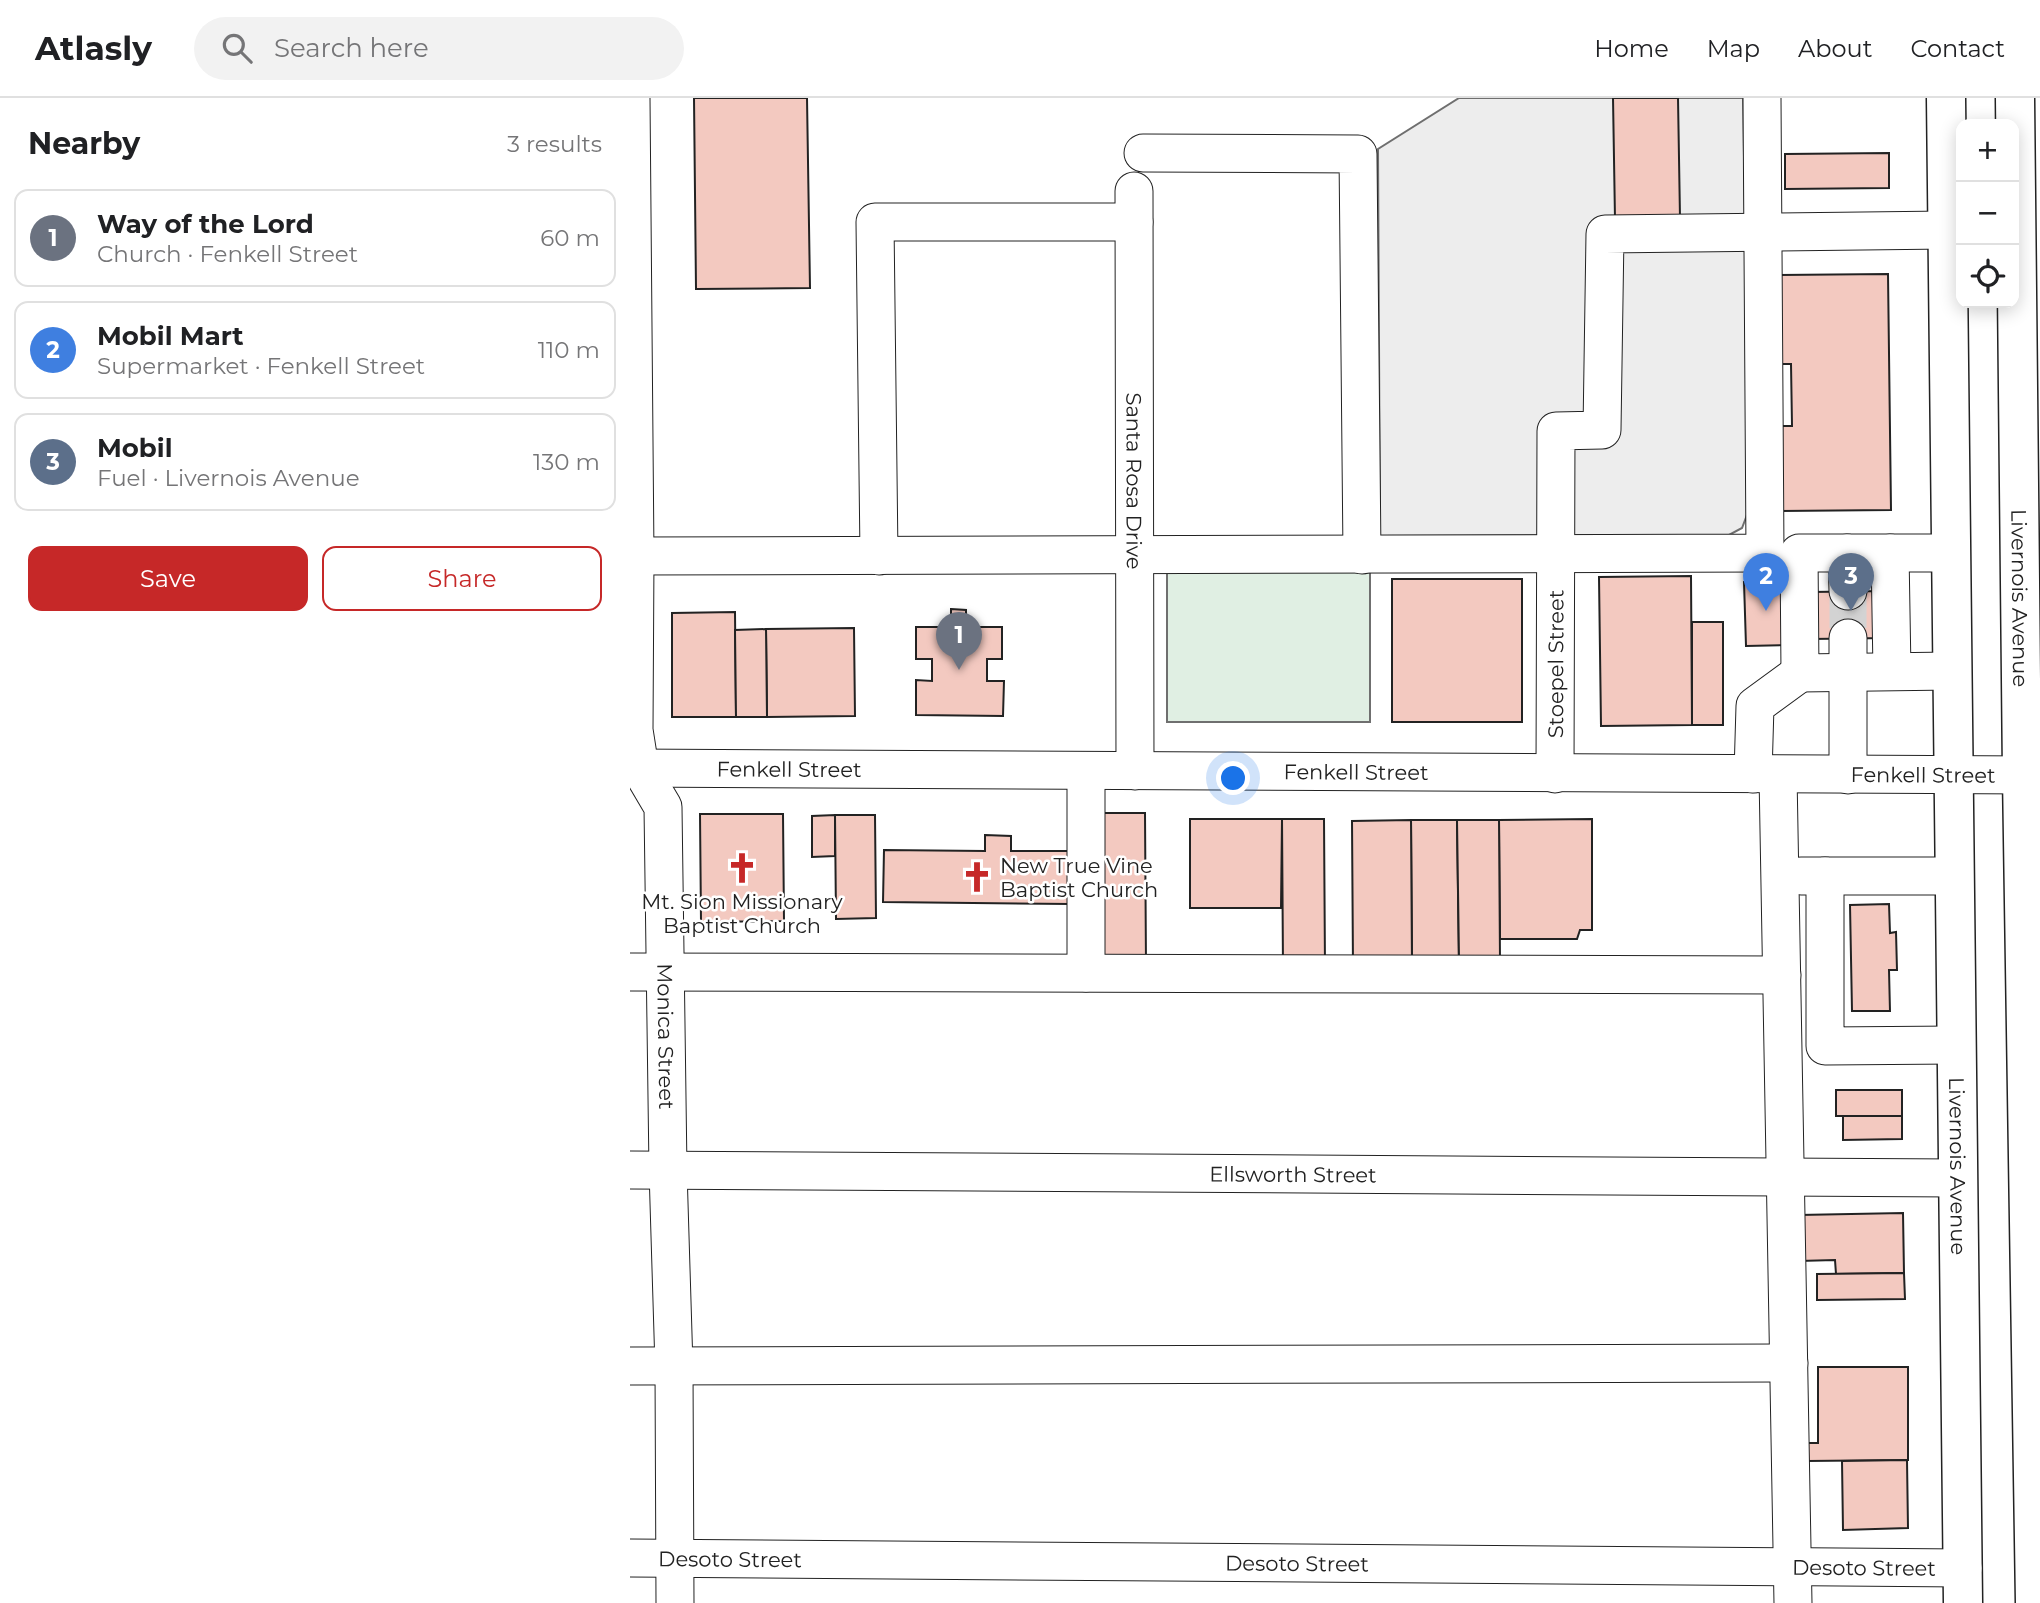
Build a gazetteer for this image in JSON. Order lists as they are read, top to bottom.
{
  "streets": {
    "main road": ["Livernois Avenue"],
    "street": [
      "Santa Rosa Drive",
      "Stoepel Street",
      "Fenkell Street",
      "Monica Street",
      "Ellsworth Street",
      "Desoto Street"
    ]
  },
  "crossings": [
    ["Santa Rosa Drive", "Fenkell Street"],
    ["Livernois Avenue", "Fenkell Street"],
    ["Livernois Avenue", "Ellsworth Street"],
    ["Livernois Avenue", "Desoto Street"],
    ["Stoepel Street", "Fenkell Street"],
    ["Fenkell Street", "Monica Street"],
    ["Monica Street", "Ellsworth Street"],
    ["Monica Street", "Desoto Street"]
  ],
  "places": {
    "church": ["Mt. Sion Missionary Baptist Church", "New True Vine Baptist Church"]
  },
  "page": {
    "header": "Atlasly",
    "search": "Search here",
    "nav": [
      "Home",
      "Map",
      "About",
      "Contact"
    ],
    "heading": ["Nearby", "3 results"],
    "map_buttons": ["+", "−"],
    "list": [
      {
        "mark": "1",
        "name": "Way of the Lord",
        "note": "Church · Fenkell Street",
        "value": "60 m"
      },
      {
        "mark": "2",
        "name": "Mobil Mart",
        "note": "Supermarket · Fenkell Street",
        "value": "110 m"
      },
      {
        "mark": "3",
        "name": "Mobil",
        "note": "Fuel · Livernois Avenue",
        "value": "130 m"
      }
    ],
    "buttons": ["Save", "Share"],
    "pins": ["2", "3", "1"]
  }
}
